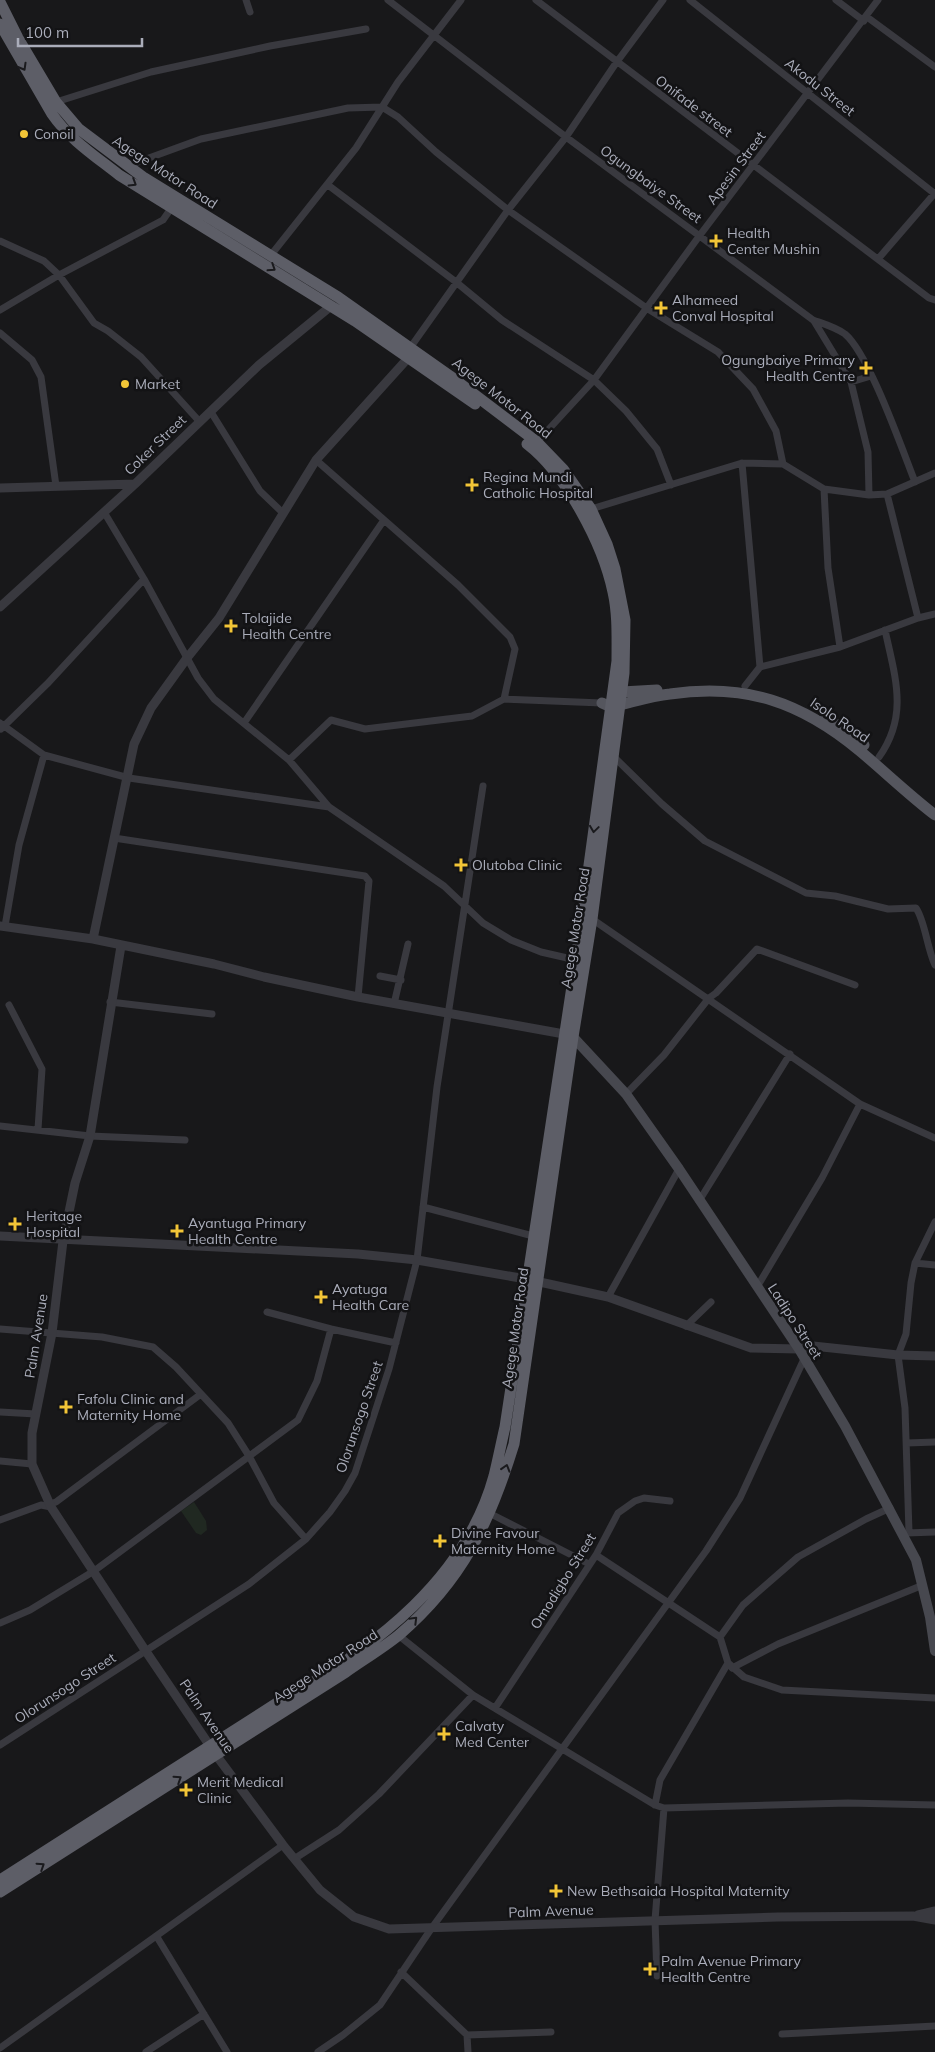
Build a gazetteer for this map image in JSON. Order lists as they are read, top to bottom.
{
  "streets": {
    "highway": ["Agege Motor Road"],
    "main road": ["Isolo Road", "Ladipo Street"],
    "street": [
      "Akodu Street",
      "Onifade street",
      "Apesin Street",
      "Ogungbaiye Street",
      "Coker Street",
      "Palm Avenue",
      "Olorunsogo Street",
      "Omodigbo Street"
    ]
  },
  "crossings": [
    ["Akodu Street", "Apesin Street"],
    ["Onifade street", "Apesin Street"],
    ["Apesin Street", "Agege Motor Road"],
    ["Apesin Street", "Ogungbaiye Street"],
    ["Agege Motor Road", "Coker Street"],
    ["Agege Motor Road", "Isolo Road"],
    ["Agege Motor Road", "Ladipo Street"],
    ["Agege Motor Road", "Palm Avenue"],
    ["Palm Avenue", "Olorunsogo Street"]
  ],
  "places": {
    "other": ["Conoil", "Market"],
    "health": [
      "Health Center Mushin",
      "Alhameed Conval Hospital",
      "Ogungbaiye Primary Health Centre",
      "Regina Mundi Catholic Hospital",
      "Tolajide Health Centre",
      "Olutoba Clinic",
      "Heritage Hospital",
      "Ayantuga Primary Health Centre",
      "Ayatuga Health Care",
      "Fafolu Clinic and Maternity Home",
      "Divine Favour Maternity Home",
      "Calvaty Med Center",
      "Merit Medical Clinic",
      "New Bethsaida Hospital Maternity",
      "Palm Avenue Primary Health Centre"
    ]
  },
  "scale_bar": "100 m"
}
